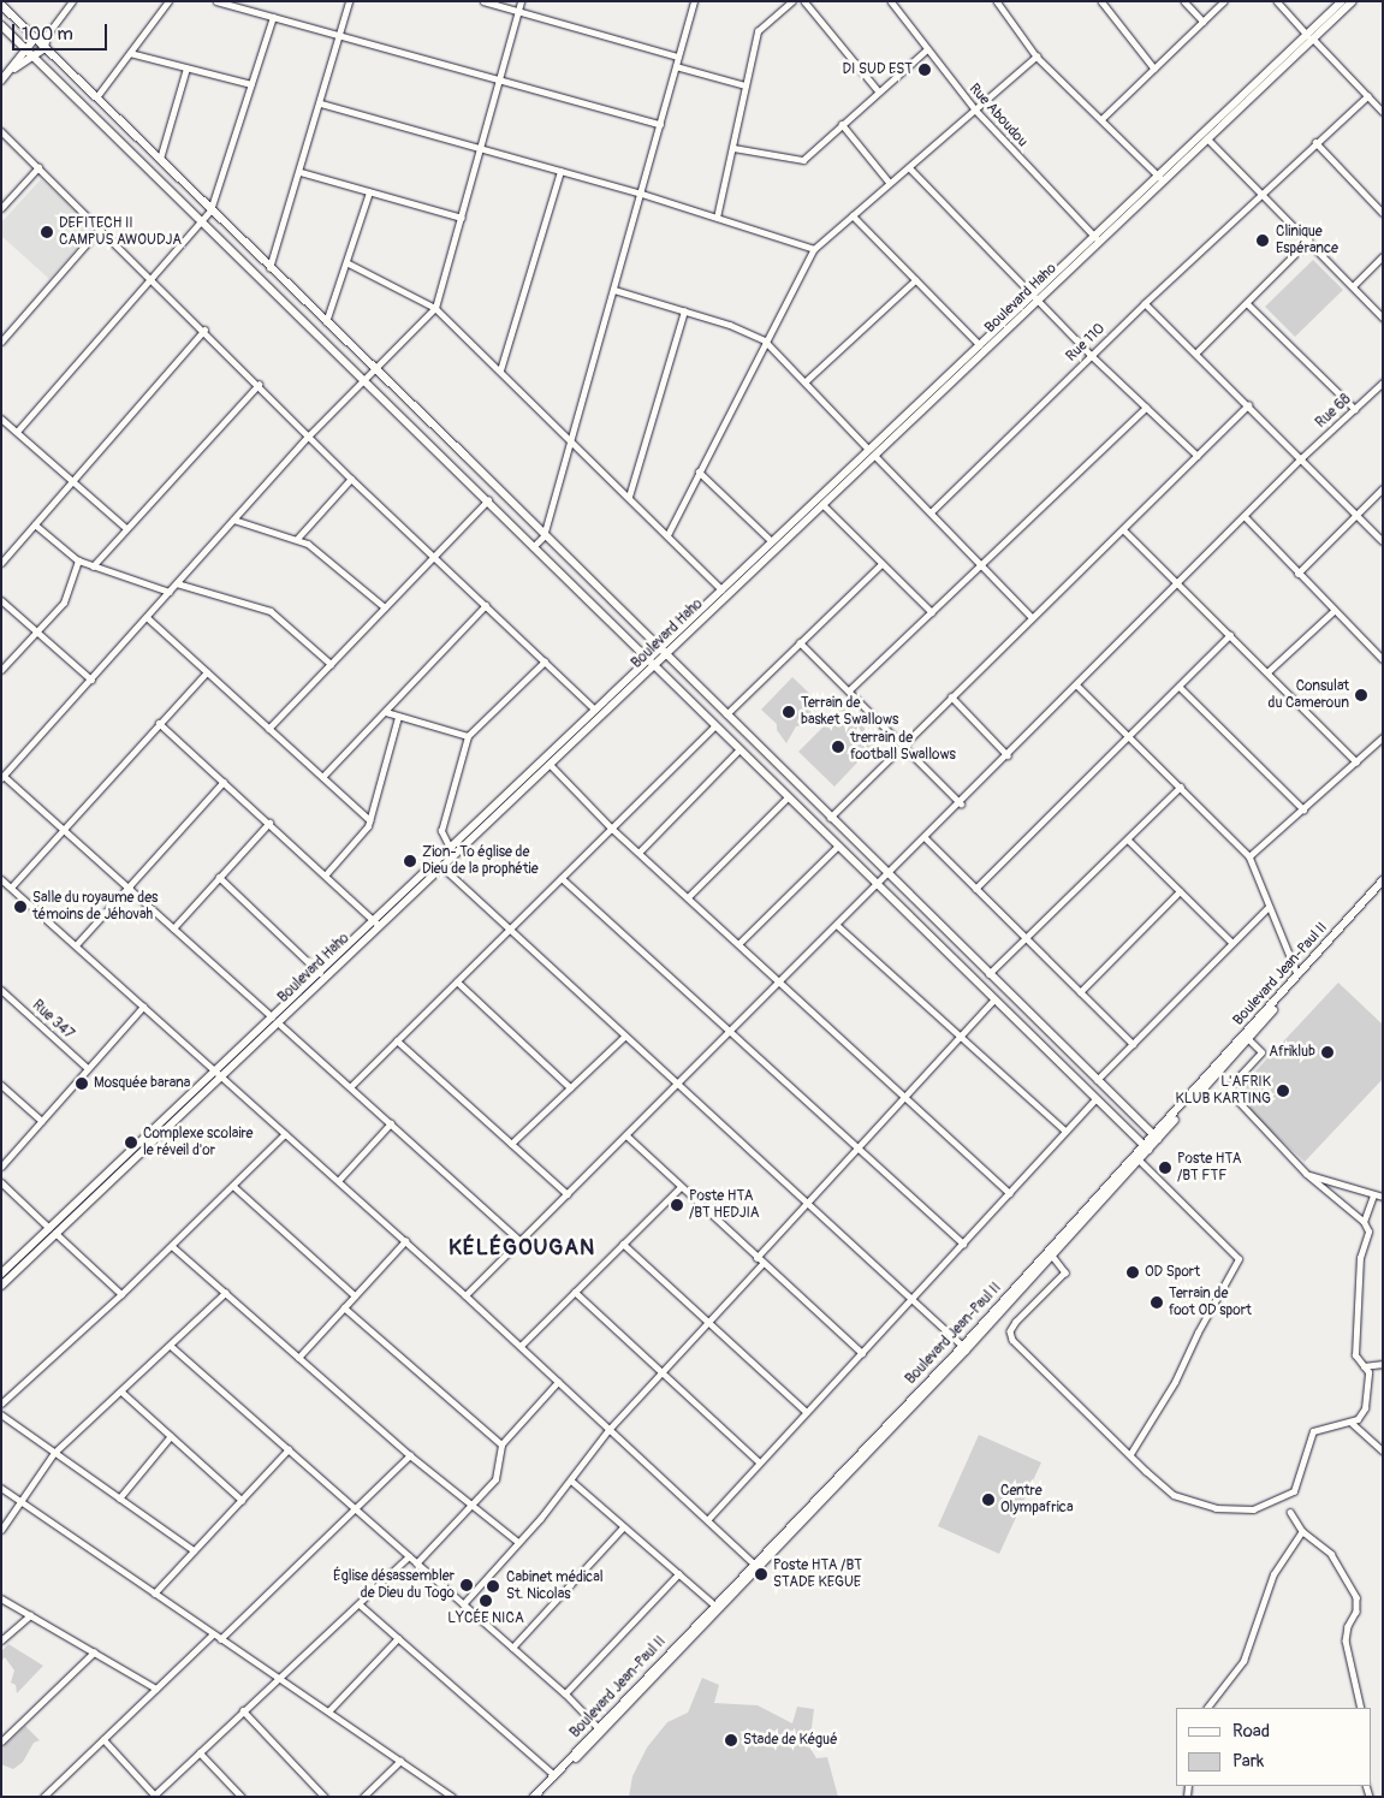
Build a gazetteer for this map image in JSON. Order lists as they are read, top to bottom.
{
  "streets": {
    "main road": ["Boulevard Haho", "Boulevard Jean-Paul II"],
    "street": [
      "Rue Aboudou",
      "Rue 110",
      "Rue 68",
      "Rue 347"
    ]
  },
  "crossings": [
    ["Rue Aboudou", "Boulevard Haho"]
  ],
  "districts": ["KÉLÉGOUGAN"],
  "places": [
    "DI SUD EST",
    "DEFITECH II CAMPUS AWOUDJA",
    "Clinique Espérance",
    "Consulat du Cameroun",
    "Terrain de basket Swallows",
    "trerrain de football Swallows",
    "Zion- To église de Dieu de la prophétie",
    "Salle du royaume des témoins de Jéhovah",
    "Afriklub",
    "Mosquée barana",
    "L'AFRIK KLUB KARTING",
    "Complexe scolaire le réveil d'or",
    "Poste HTA /BT FTF",
    "Poste HTA /BT HEDJIA",
    "OD Sport",
    "Terrain de foot OD sport",
    "Centre Olympafrica",
    "Poste HTA /BT STADE KEGUE",
    "Église désassembler de Dieu du Togo",
    "Cabinet médical St. Nicolas",
    "LYCÉE NICA",
    "Stade de Kégué"
  ],
  "legend": ["Road", "Park"],
  "scale_bar": "100 m"
}
